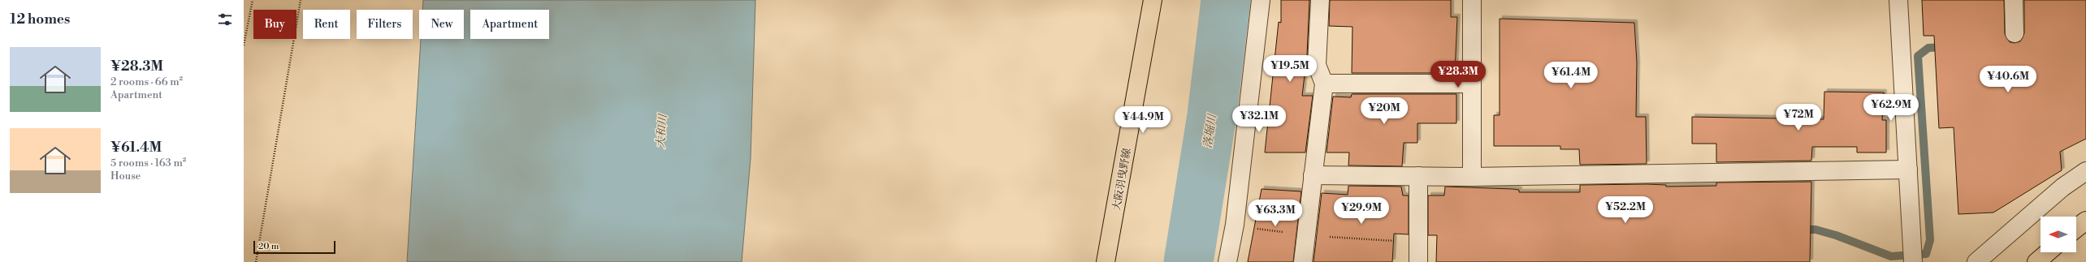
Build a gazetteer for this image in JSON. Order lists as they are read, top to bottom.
{
  "streets": {
    "main road": ["大阪羽曳野線"]
  },
  "water": ["大和川", "落堀川"],
  "scale_bar": "20 m",
  "north": "left",
  "page": {
    "heading": "12 homes",
    "chip": [
      "Buy",
      "Rent",
      "Filters",
      "New",
      "Apartment"
    ],
    "list": [
      {
        "name": "¥28.3M",
        "note": "2 rooms · 66 m² · Apartment"
      },
      {
        "name": "¥61.4M",
        "note": "5 rooms · 163 m² · House"
      }
    ],
    "price": [
      "¥19.5M",
      "¥28.3M",
      "¥61.4M",
      "¥40.6M",
      "¥62.9M",
      "¥20M",
      "¥72M",
      "¥32.1M",
      "¥44.9M",
      "¥52.2M",
      "¥29.9M",
      "¥63.3M"
    ],
    "scale": "20 m"
  }
}
